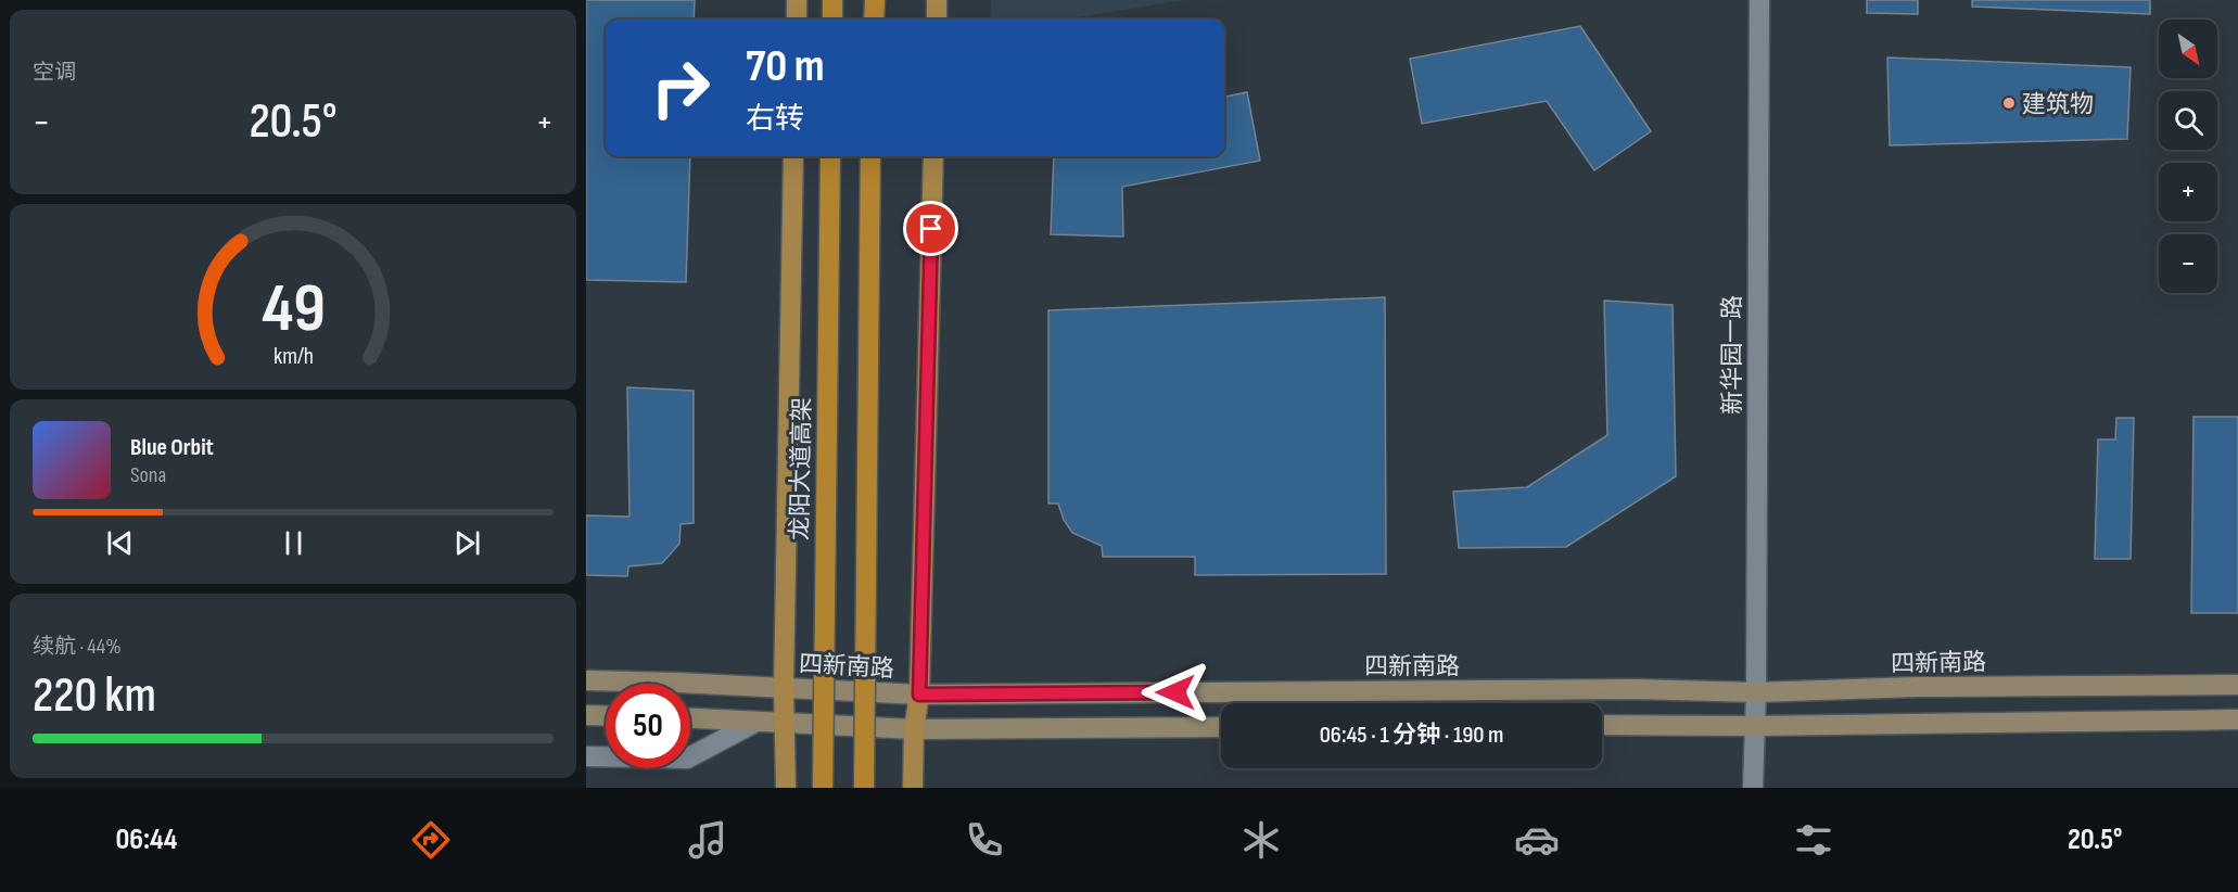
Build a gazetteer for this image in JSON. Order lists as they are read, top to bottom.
{
  "streets": {
    "highway": ["龙阳大道高架"],
    "main road": ["四新南路"],
    "street": ["新华园一路"]
  },
  "crossings": [
    ["新华园一路", "四新南路"]
  ],
  "places": ["建筑物"],
  "north": "bottom right",
  "page": {
    "tile": [
      "空调",
      ["续航 · 44%", "220 km"]
    ],
    "map_buttons": ["+", "−"],
    "turn": ["70 m", "右转"],
    "heat": ["−", "20.5°", "+"],
    "song": ["Blue Orbit", "Sona"],
    "limit": "50",
    "trip": "06:45 · 1 分钟 · 190 m",
    "tabs": ["06:44", "20.5°"],
    "gauge": ["49", "km/h"]
  }
}
